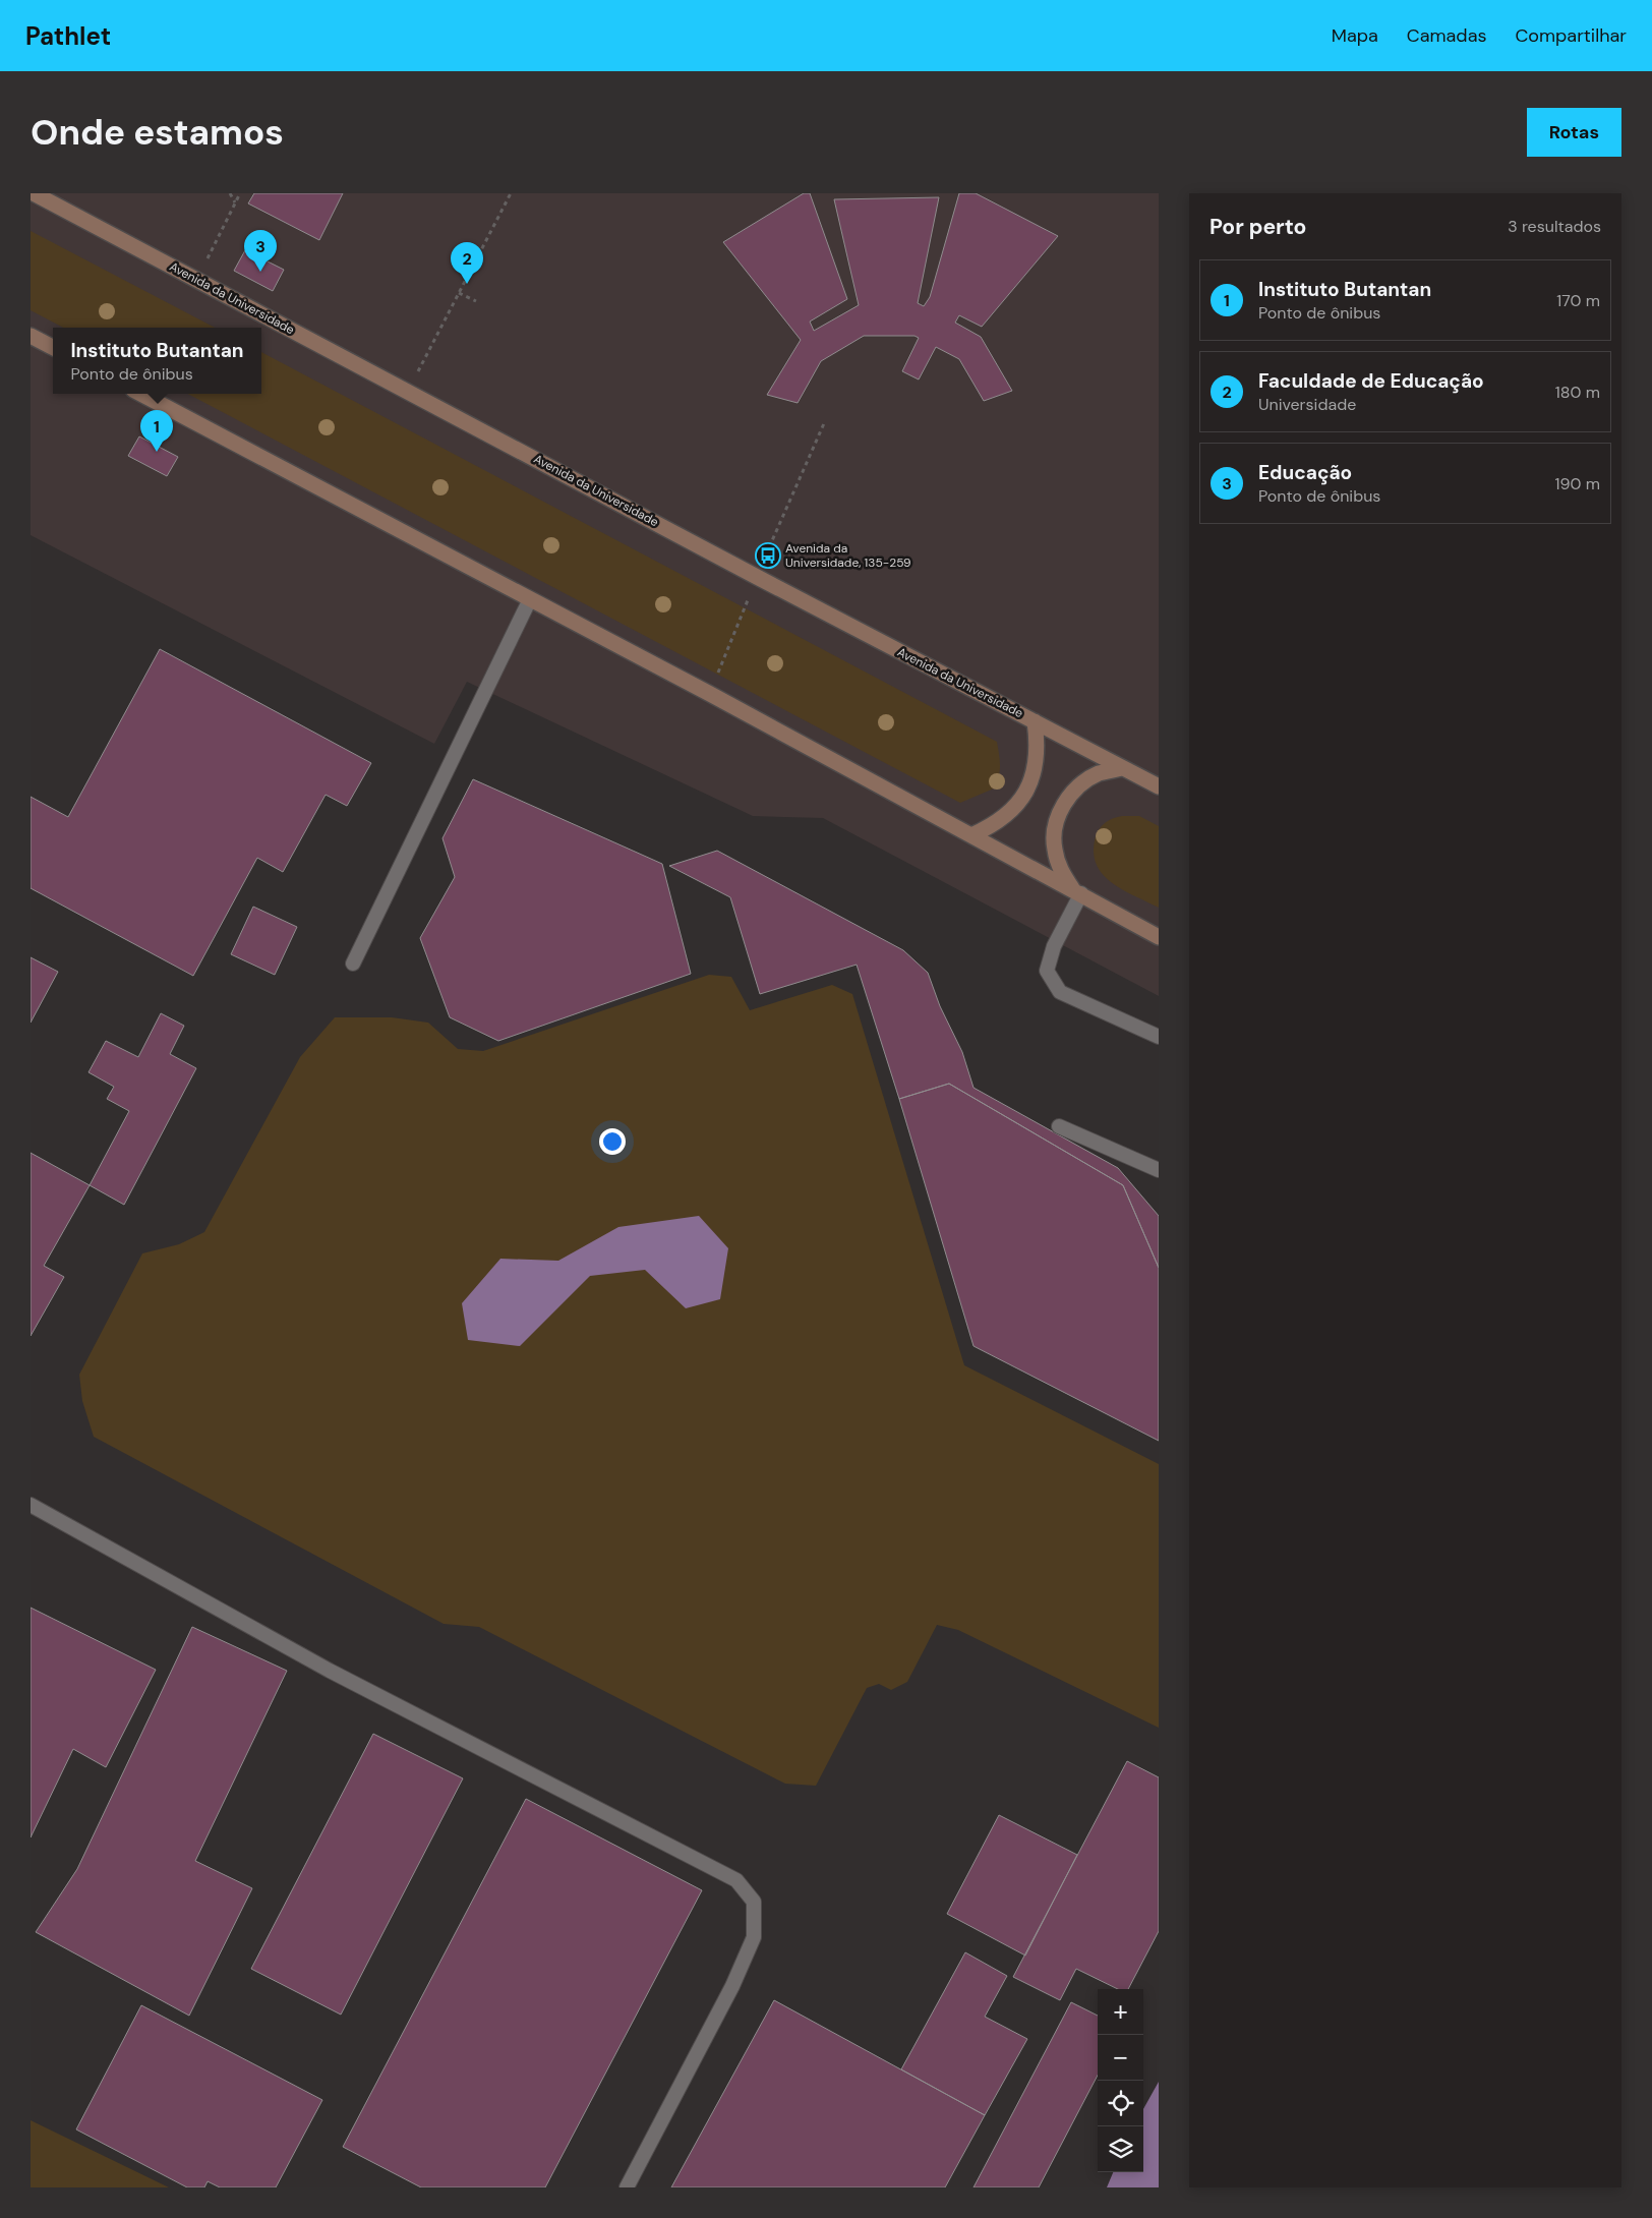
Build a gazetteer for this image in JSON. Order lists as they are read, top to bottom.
{
  "streets": {
    "main road": ["Avenida da Universidade"]
  },
  "places": {
    "bus stop": ["Avenida da Universidade, 135-259"]
  },
  "page": {
    "header": "Pathlet",
    "nav": ["Mapa", "Camadas", "Compartilhar"],
    "buttons": "Rotas",
    "title": "Onde estamos",
    "heading": ["Por perto", "3 resultados"],
    "pins": ["3", "2", "1"],
    "list": [
      {
        "mark": "1",
        "name": "Instituto Butantan",
        "note": "Ponto de ônibus",
        "value": "170 m"
      },
      {
        "mark": "2",
        "name": "Faculdade de Educação",
        "note": "Universidade",
        "value": "180 m"
      },
      {
        "mark": "3",
        "name": "Educação",
        "note": "Ponto de ônibus",
        "value": "190 m"
      }
    ],
    "popup": ["Instituto Butantan", "Ponto de ônibus"],
    "map_buttons": ["+", "−"]
  }
}
